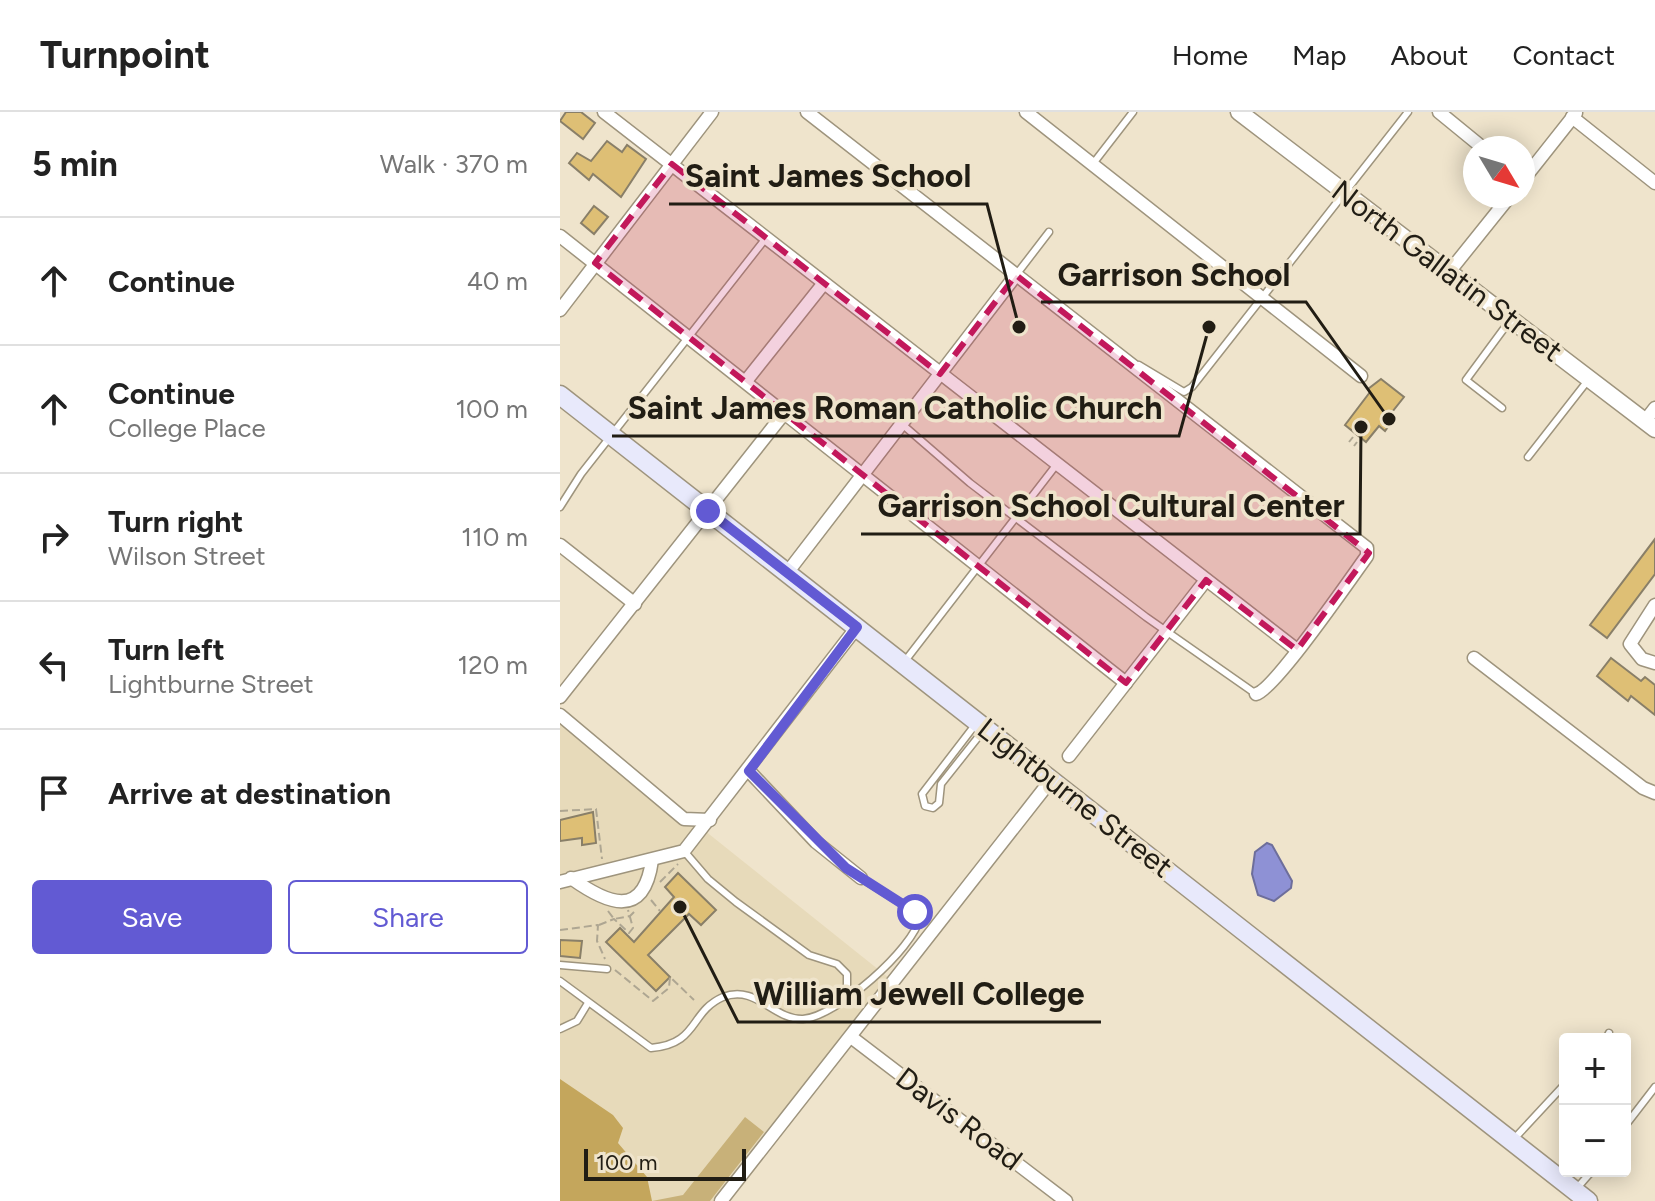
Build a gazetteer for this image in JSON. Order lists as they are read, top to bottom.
{
  "streets": {
    "main road": ["Lightburne Street"],
    "street": ["North Gallatin Street", "Davis Road"]
  },
  "places": [
    "Saint James School",
    "Saint James Roman Catholic Church",
    "Garrison School",
    "Garrison School Cultural Center",
    "William Jewell College"
  ],
  "scale_bar": "100 m",
  "north": "bottom right",
  "page": {
    "header": "Turnpoint",
    "nav": [
      "Home",
      "Map",
      "About",
      "Contact"
    ],
    "heading": ["5 min", "Walk · 370 m"],
    "list": [
      ["Continue", "40 m"],
      ["Continue", "College Place", "100 m"],
      ["Turn right", "Wilson Street", "110 m"],
      ["Turn left", "Lightburne Street", "120 m"],
      "Arrive at destination"
    ],
    "buttons": ["Save", "Share"],
    "map_buttons": ["+", "−"],
    "scale": "100 m"
  }
}
